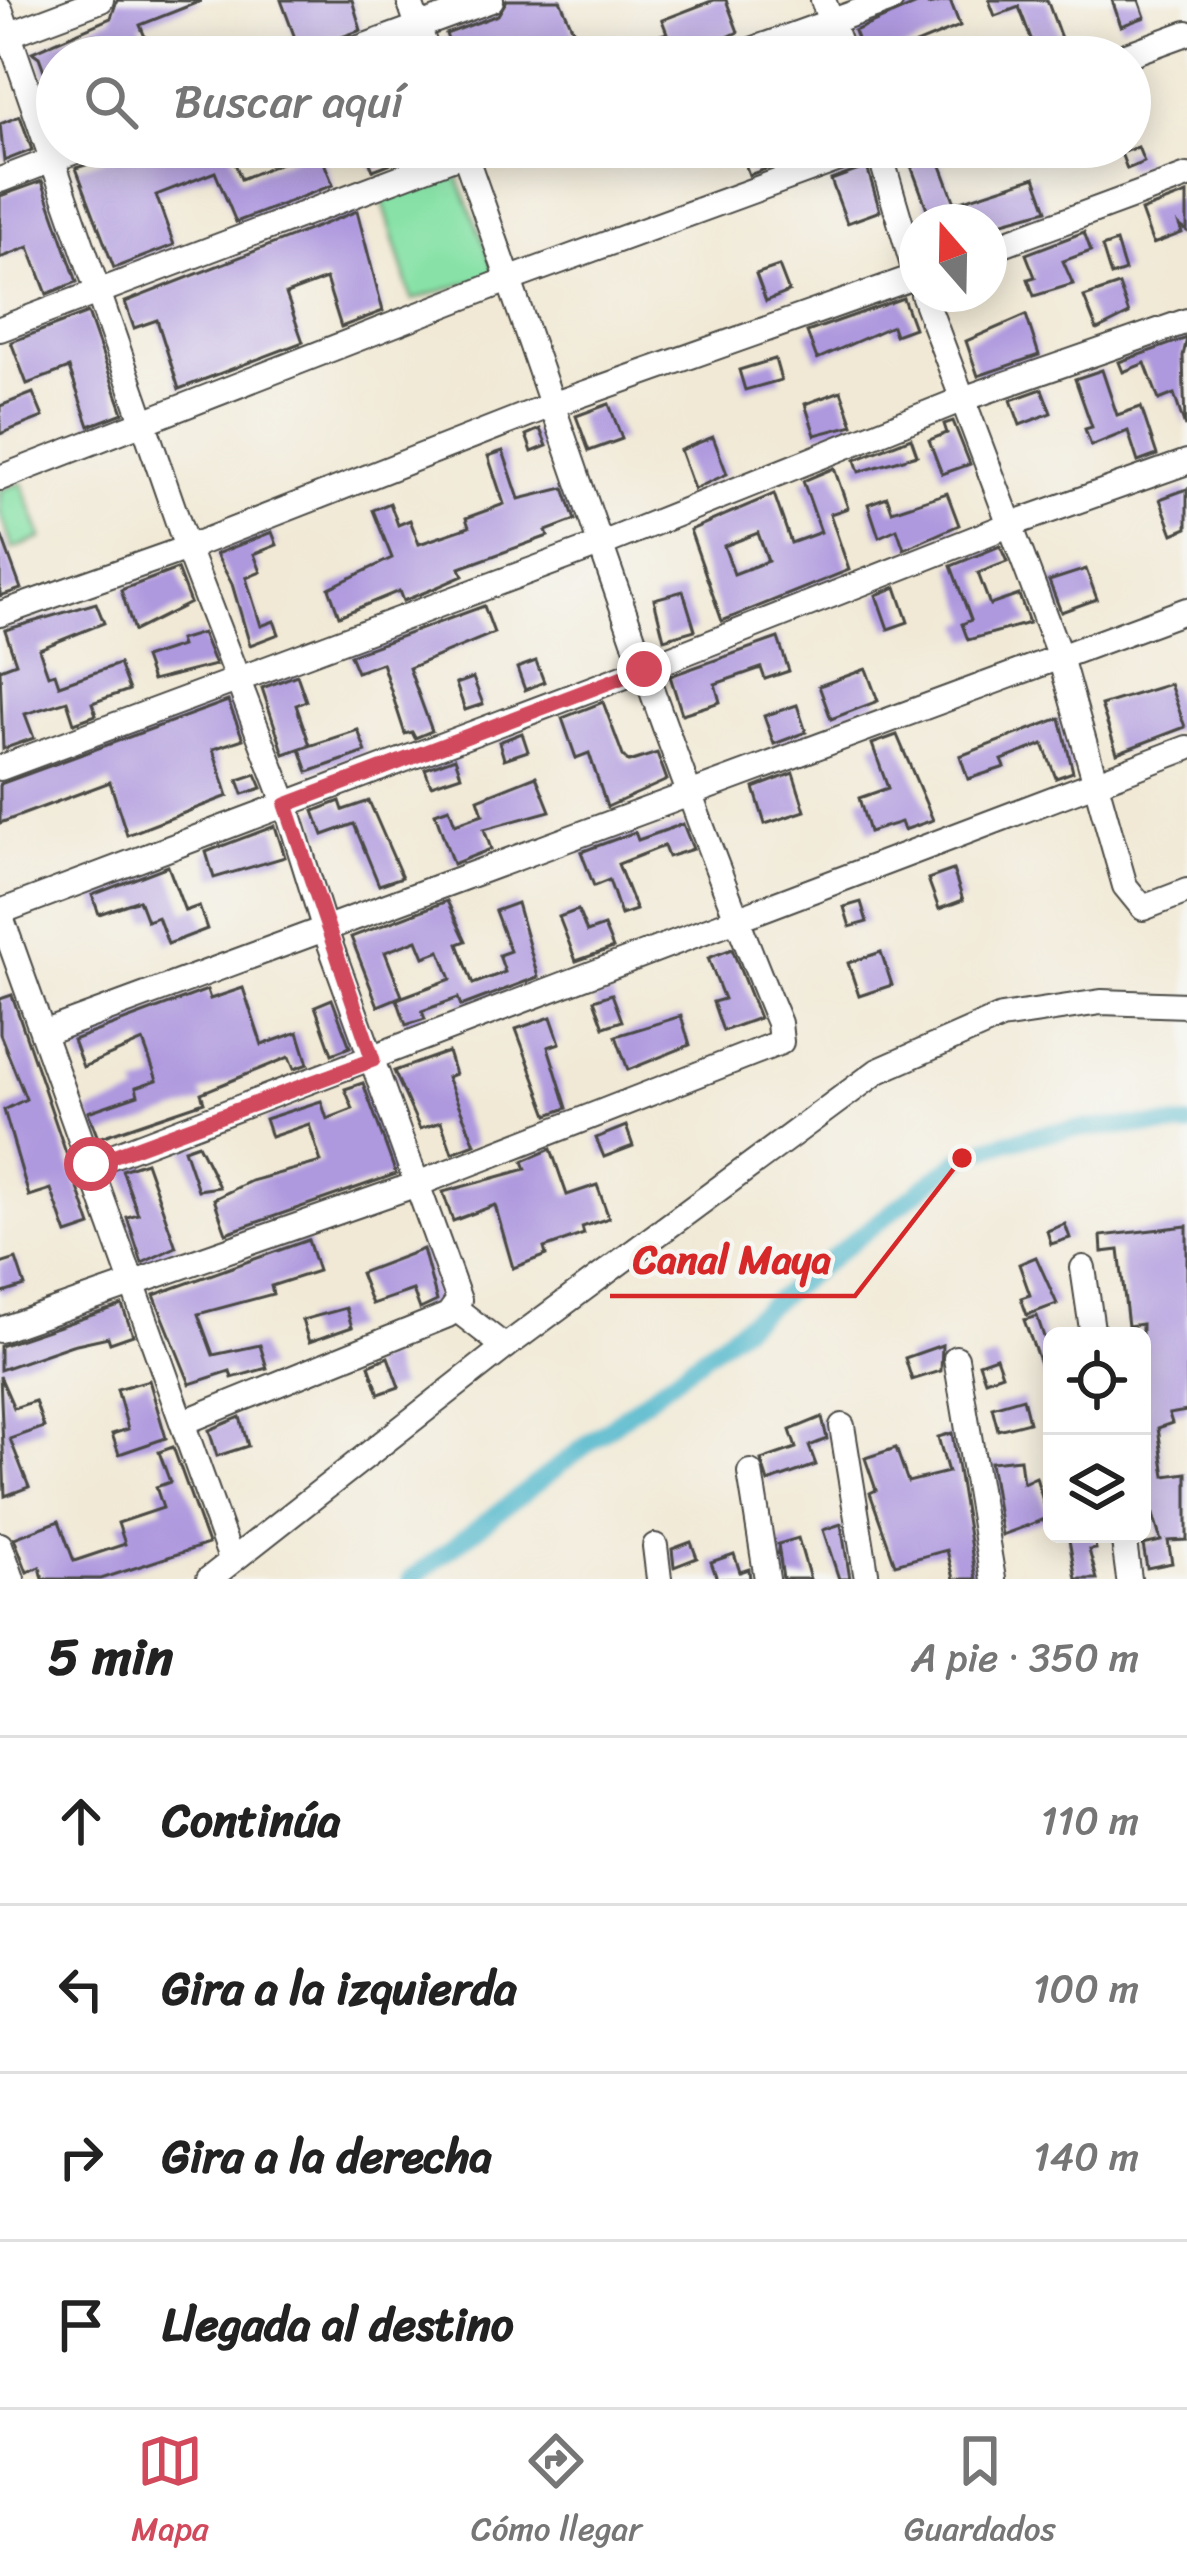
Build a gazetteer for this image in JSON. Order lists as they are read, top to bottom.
{
  "places": ["Canal Maya"],
  "north": "top",
  "page": {
    "search": "Buscar aquí",
    "heading": ["5 min", "A pie · 350 m"],
    "list": [
      ["Continúa", "110 m"],
      ["Gira a la izquierda", "100 m"],
      ["Gira a la derecha", "140 m"],
      "Llegada al destino"
    ],
    "nav": ["Mapa", "Cómo llegar", "Guardados"]
  }
}
